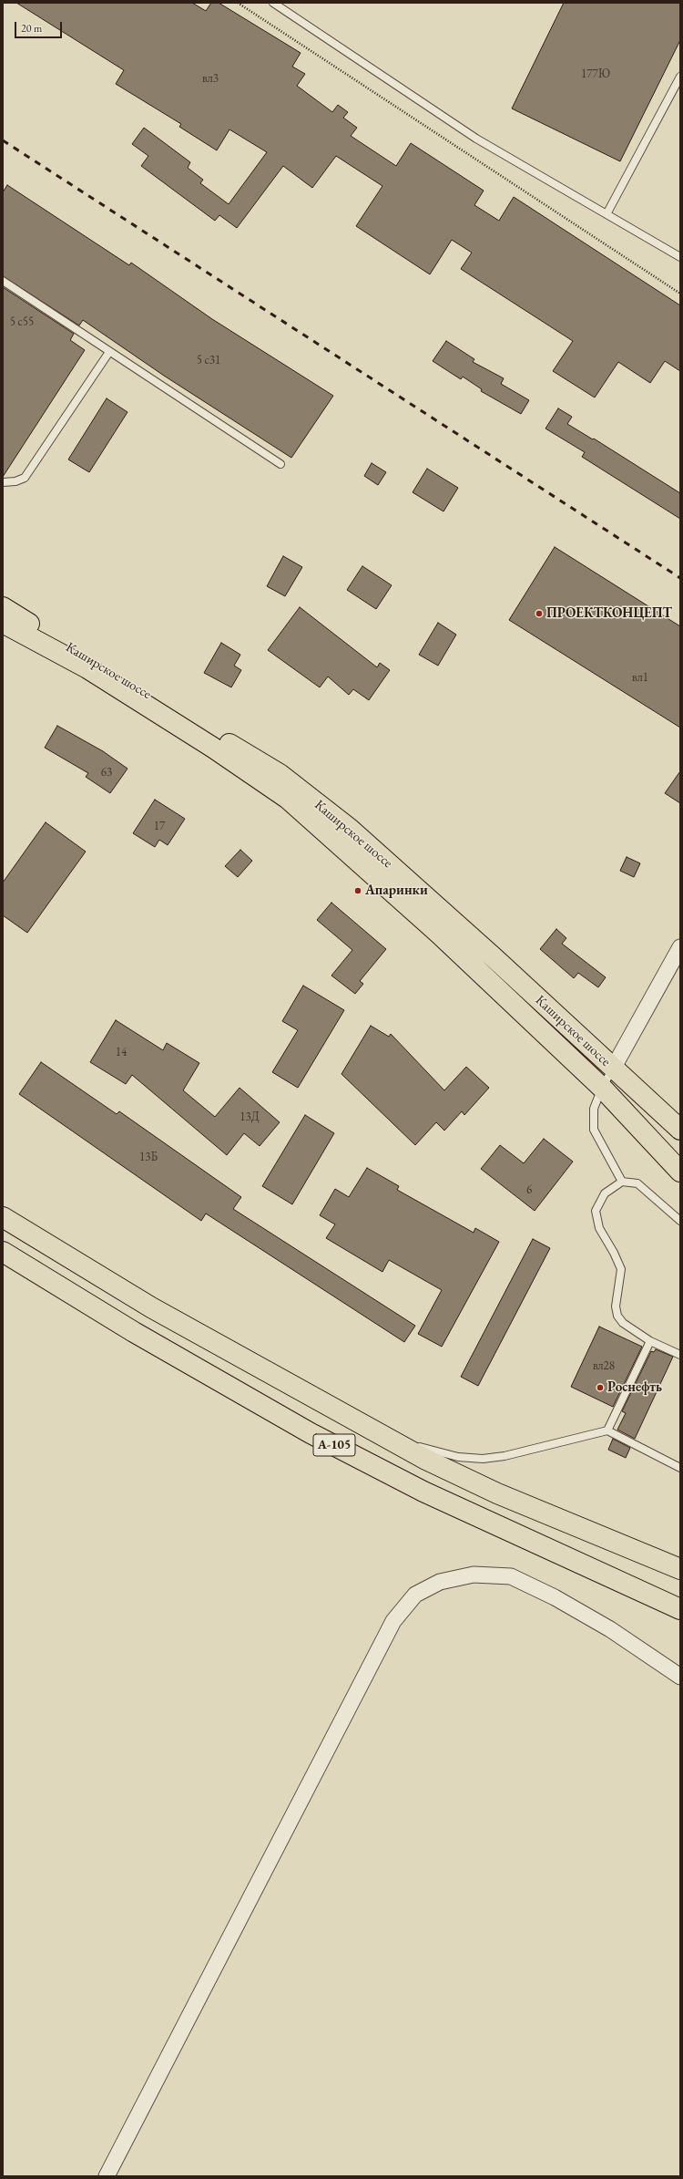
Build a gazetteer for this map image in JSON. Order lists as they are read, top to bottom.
{
  "streets": {
    "main road": ["Каширское шоссе", "А-105"]
  },
  "places": ["ПРОЕКТКОНЦЕПТ", "Апаринки", "Роснефть"],
  "house_numbers": [
    "177Ю",
    "вл3",
    "5 с55",
    "5 с31",
    "вл1",
    "63",
    "17",
    "14",
    "13Д",
    "13Б",
    "6",
    "вл28"
  ],
  "scale_bar": "20 m"
}
